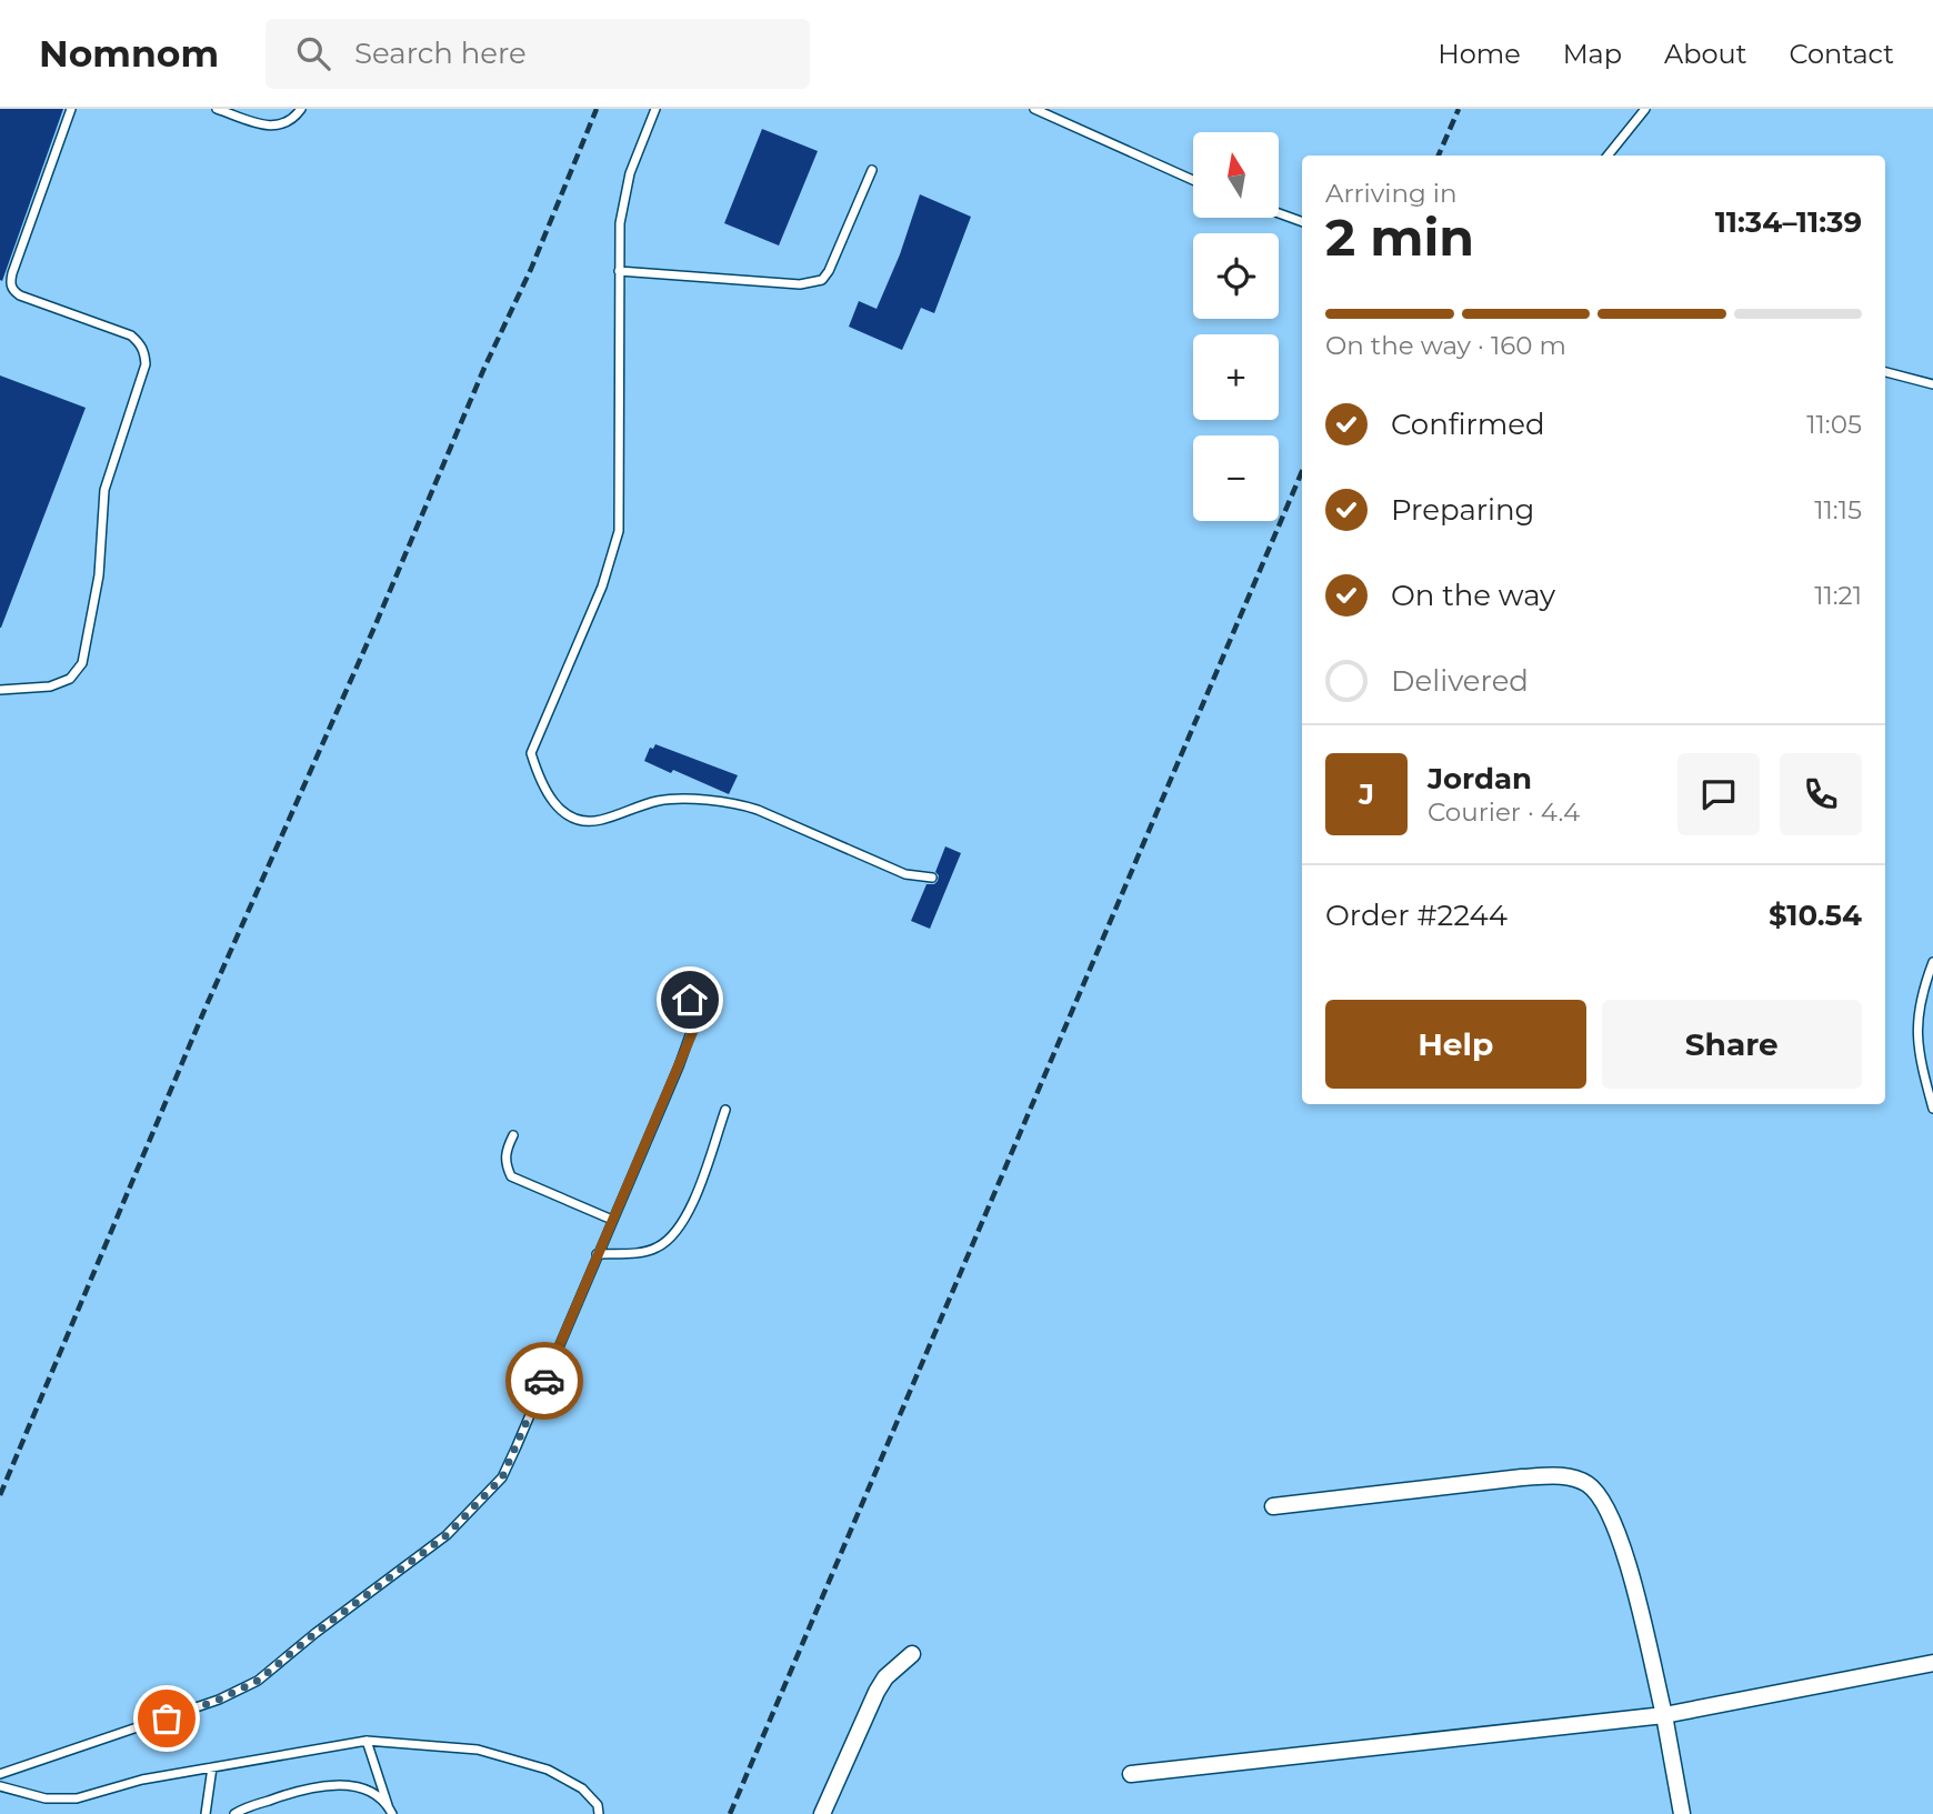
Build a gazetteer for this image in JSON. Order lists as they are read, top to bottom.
{
  "north": "top",
  "page": {
    "header": "Nomnom",
    "search": "Search here",
    "nav": [
      "Home",
      "Map",
      "About",
      "Contact"
    ],
    "map_buttons": ["+", "−"],
    "heading": ["2 min", "Arriving in", "11:34–11:39"],
    "panel": [
      "Jordan",
      "Courier · 4.4",
      "Order #2244",
      "$10.54"
    ],
    "bar": "On the way · 160 m",
    "list": [
      ["Confirmed", "11:05"],
      ["Preparing", "11:15"],
      ["On the way", "11:21"],
      "Delivered"
    ],
    "round": "J",
    "buttons": ["Help", "Share"]
  }
}
